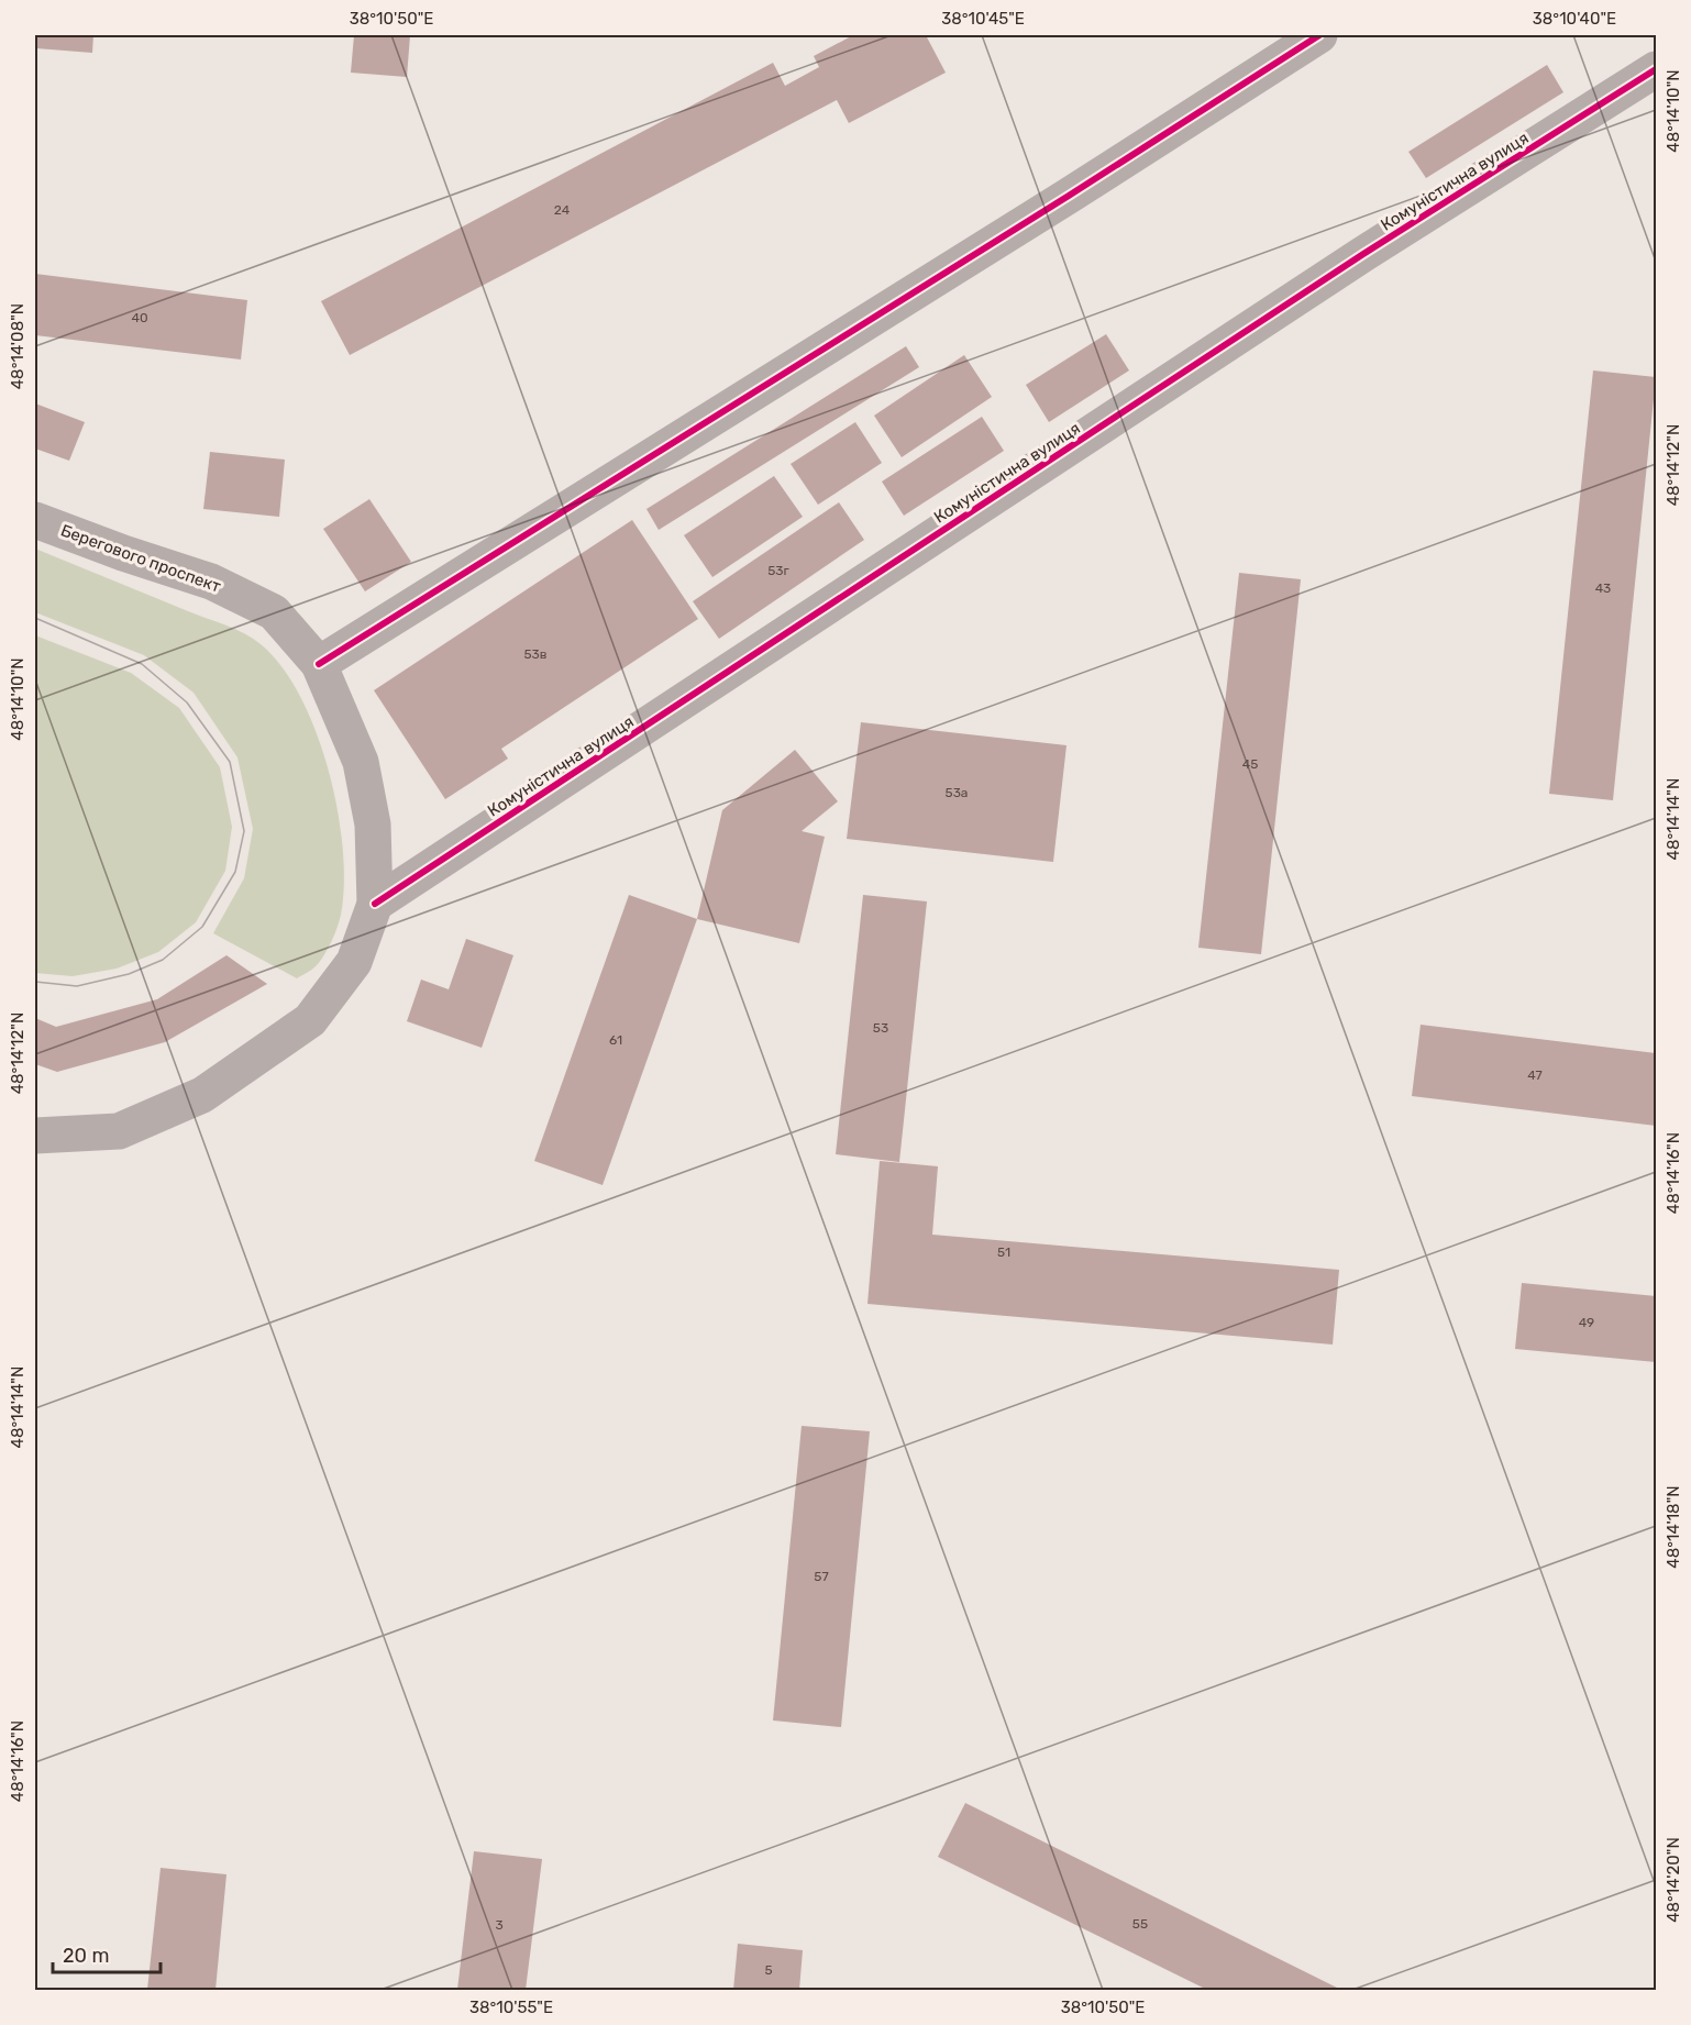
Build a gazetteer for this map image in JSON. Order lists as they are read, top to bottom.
{
  "streets": {
    "street": ["Комуністична вулиця", "Берегового проспект"]
  },
  "crossings": [
    ["Комуністична вулиця", "Берегового проспект"]
  ],
  "house_numbers": [
    "24",
    "40",
    "53г",
    "43",
    "53в",
    "45",
    "53а",
    "53",
    "61",
    "47",
    "51",
    "49",
    "57",
    "55",
    "3",
    "5"
  ],
  "scale_bar": "20 m",
  "coordinates": [
    "38°10'50\"E",
    "38°10'45\"E",
    "38°10'40\"E",
    "48°14'10\"N",
    "48°14'08\"N",
    "48°14'12\"N",
    "48°14'14\"N",
    "48°14'16\"N",
    "48°14'18\"N",
    "48°14'20\"N",
    "38°10'55\"E"
  ]
}
